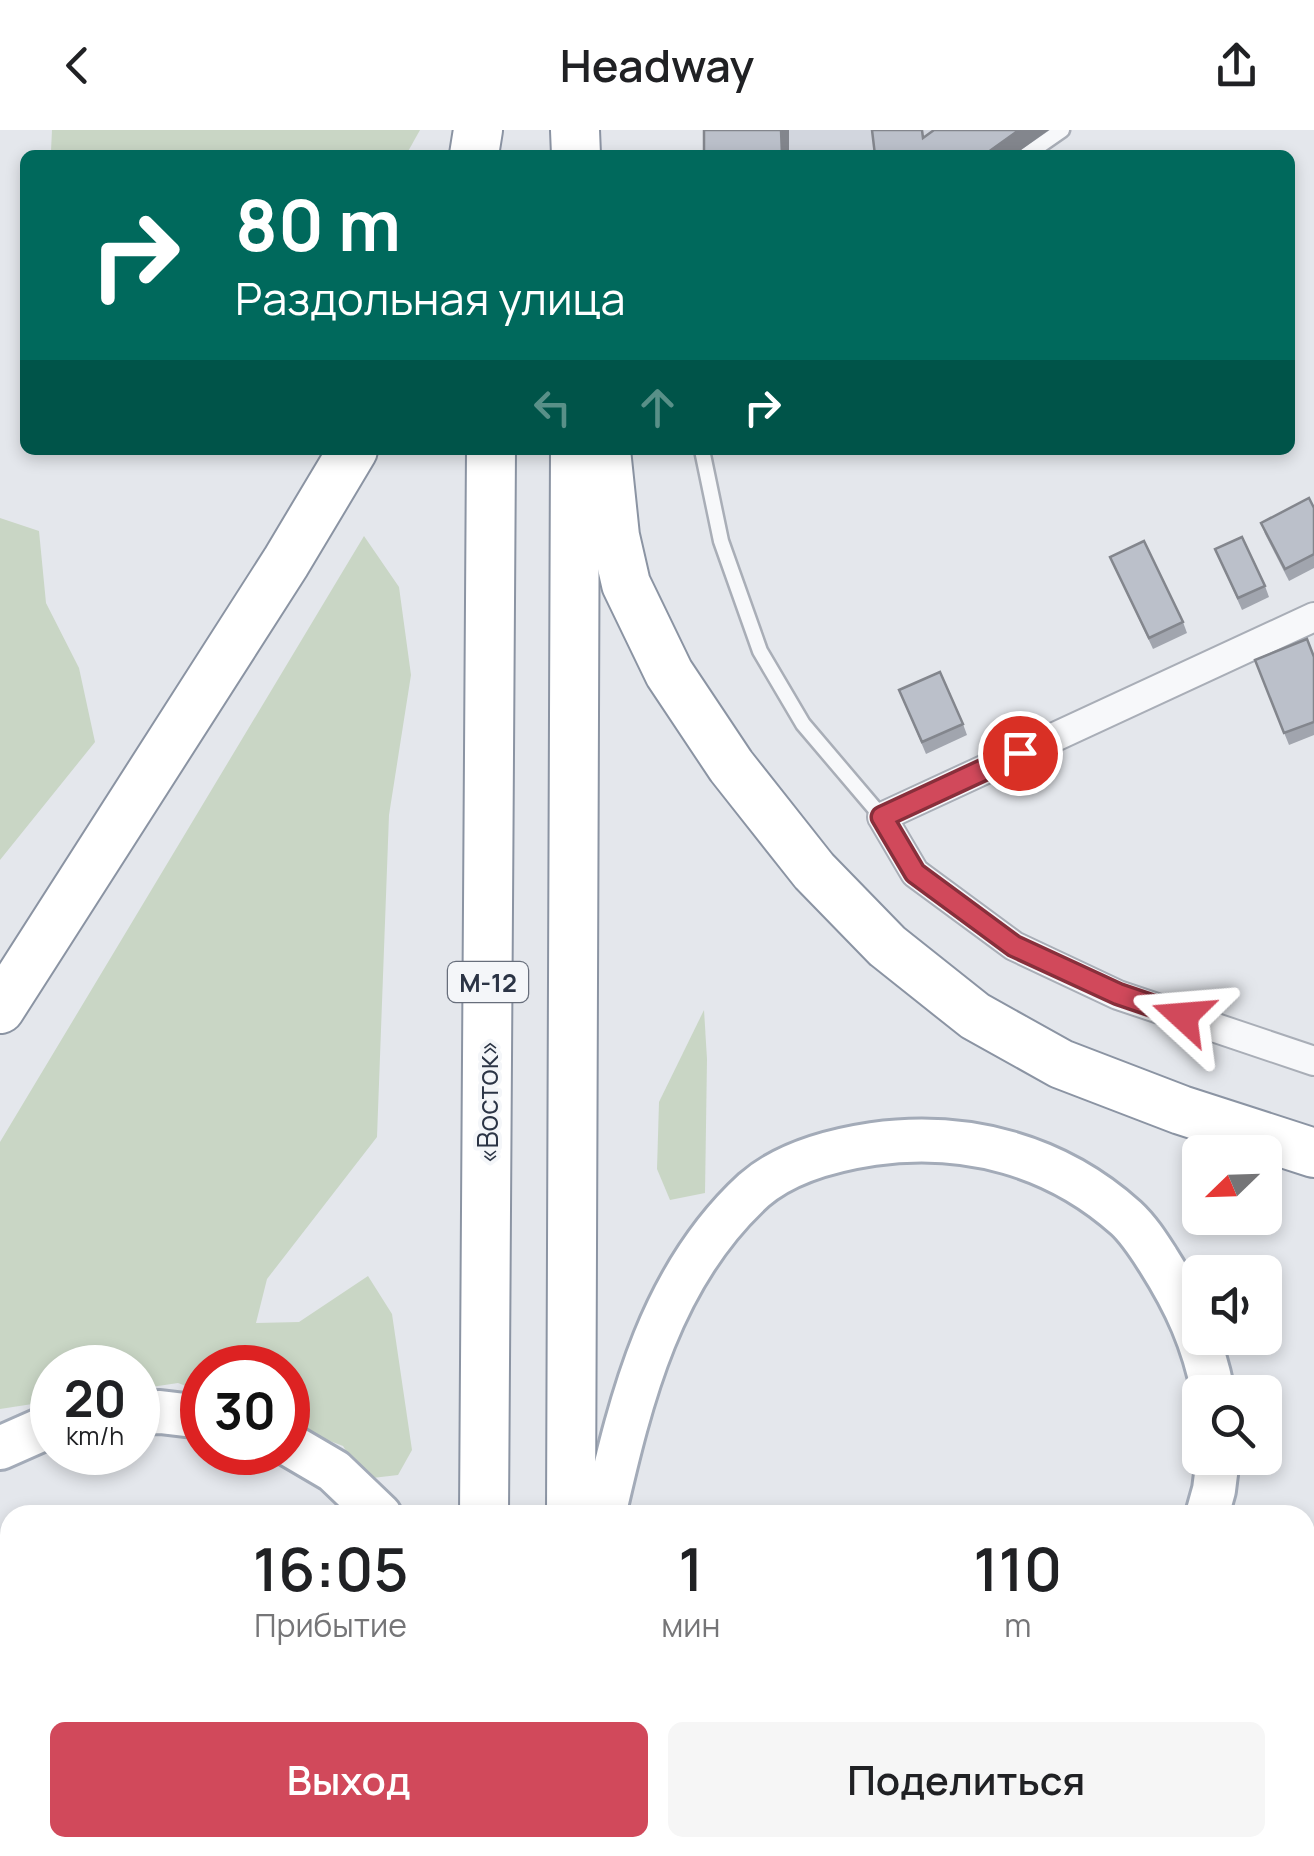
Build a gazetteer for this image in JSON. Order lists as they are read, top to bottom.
{
  "streets": {
    "highway": ["М-12", "«Восток»"]
  },
  "north": "bottom left",
  "page": {
    "header": "Headway",
    "turn": ["80 m", "Раздольная улица"],
    "speed": "20 km/h",
    "limit": "30",
    "eta": [
      "16:05",
      "Прибытие",
      "1",
      "мин",
      "110",
      "m"
    ],
    "buttons": ["Выход", "Поделиться"]
  }
}
